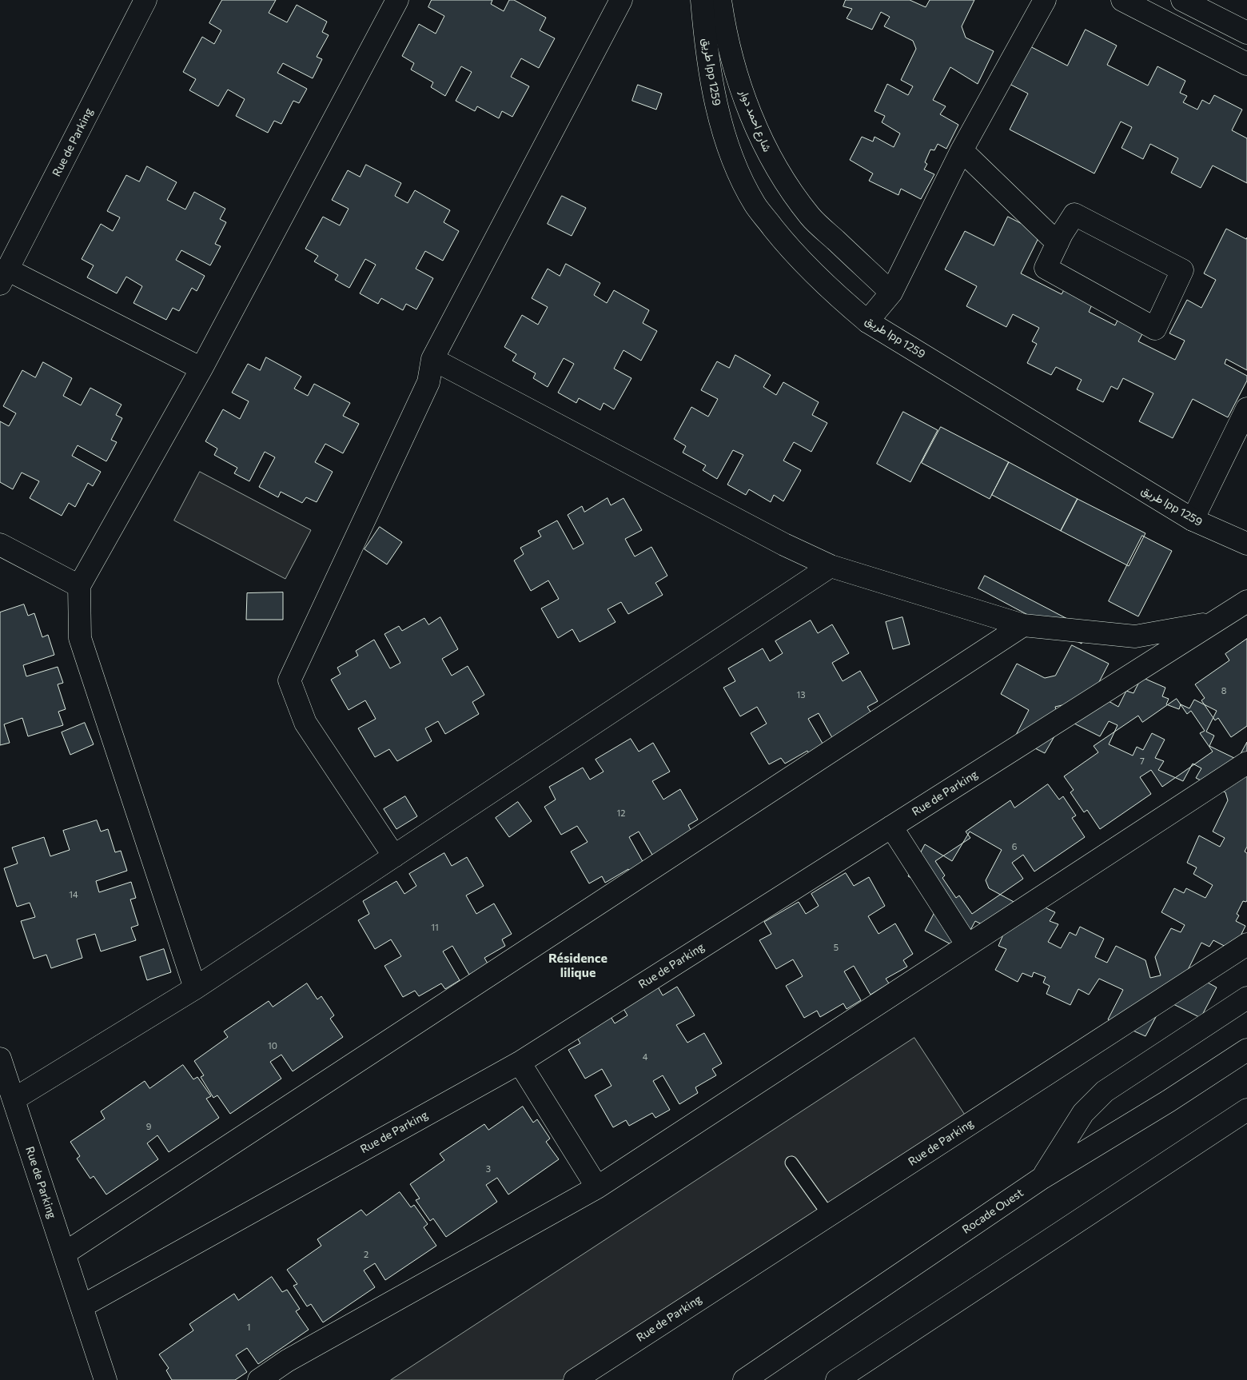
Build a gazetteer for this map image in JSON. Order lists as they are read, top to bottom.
{
  "streets": {
    "main road": [
      "طريق lpp 1259",
      "شارع احمد دوار",
      "Rue de Parking",
      "Rocade Ouest"
    ]
  },
  "districts": ["Résidence lilique"],
  "house_numbers": [
    "8",
    "13",
    "7",
    "12",
    "6",
    "14",
    "11",
    "5",
    "10",
    "4",
    "9",
    "3",
    "2",
    "1"
  ]
}
